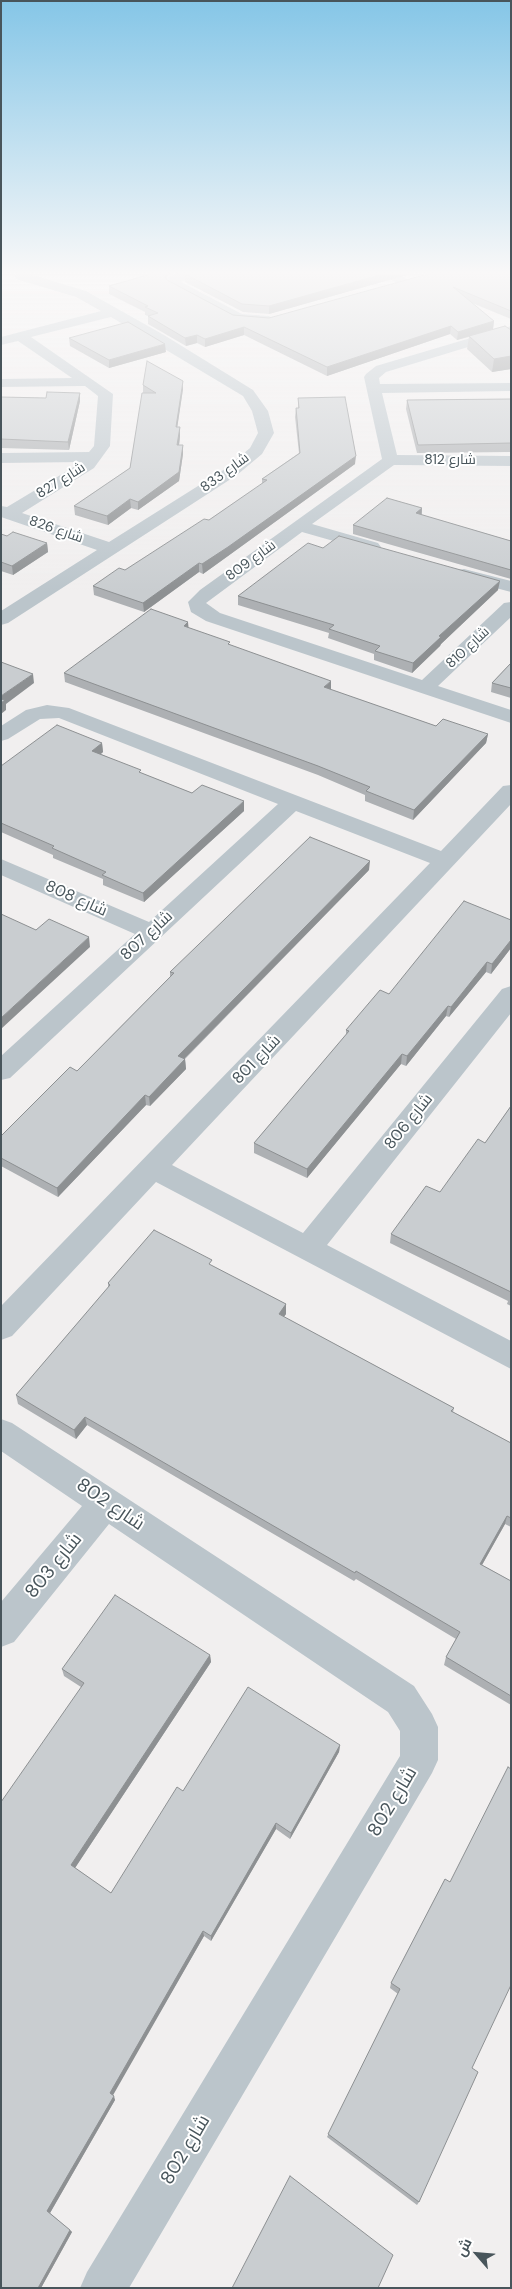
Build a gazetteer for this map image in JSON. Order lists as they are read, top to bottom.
{
  "streets": {
    "street": [
      "شارع 812",
      "شارع 833",
      "شارع 827",
      "شارع 826",
      "شارع 809",
      "شارع 810",
      "شارع 808",
      "شارع 807",
      "شارع 801",
      "شارع 806",
      "شارع 802",
      "شارع 803"
    ]
  },
  "crossings": [
    ["شارع 812", "شارع 809"],
    ["شارع 833", "شارع 826"],
    ["شارع 827", "شارع 826"],
    ["شارع 809", "شارع 810"],
    ["شارع 808", "شارع 807"],
    ["شارع 802", "شارع 803"]
  ],
  "north": "top left"
}
